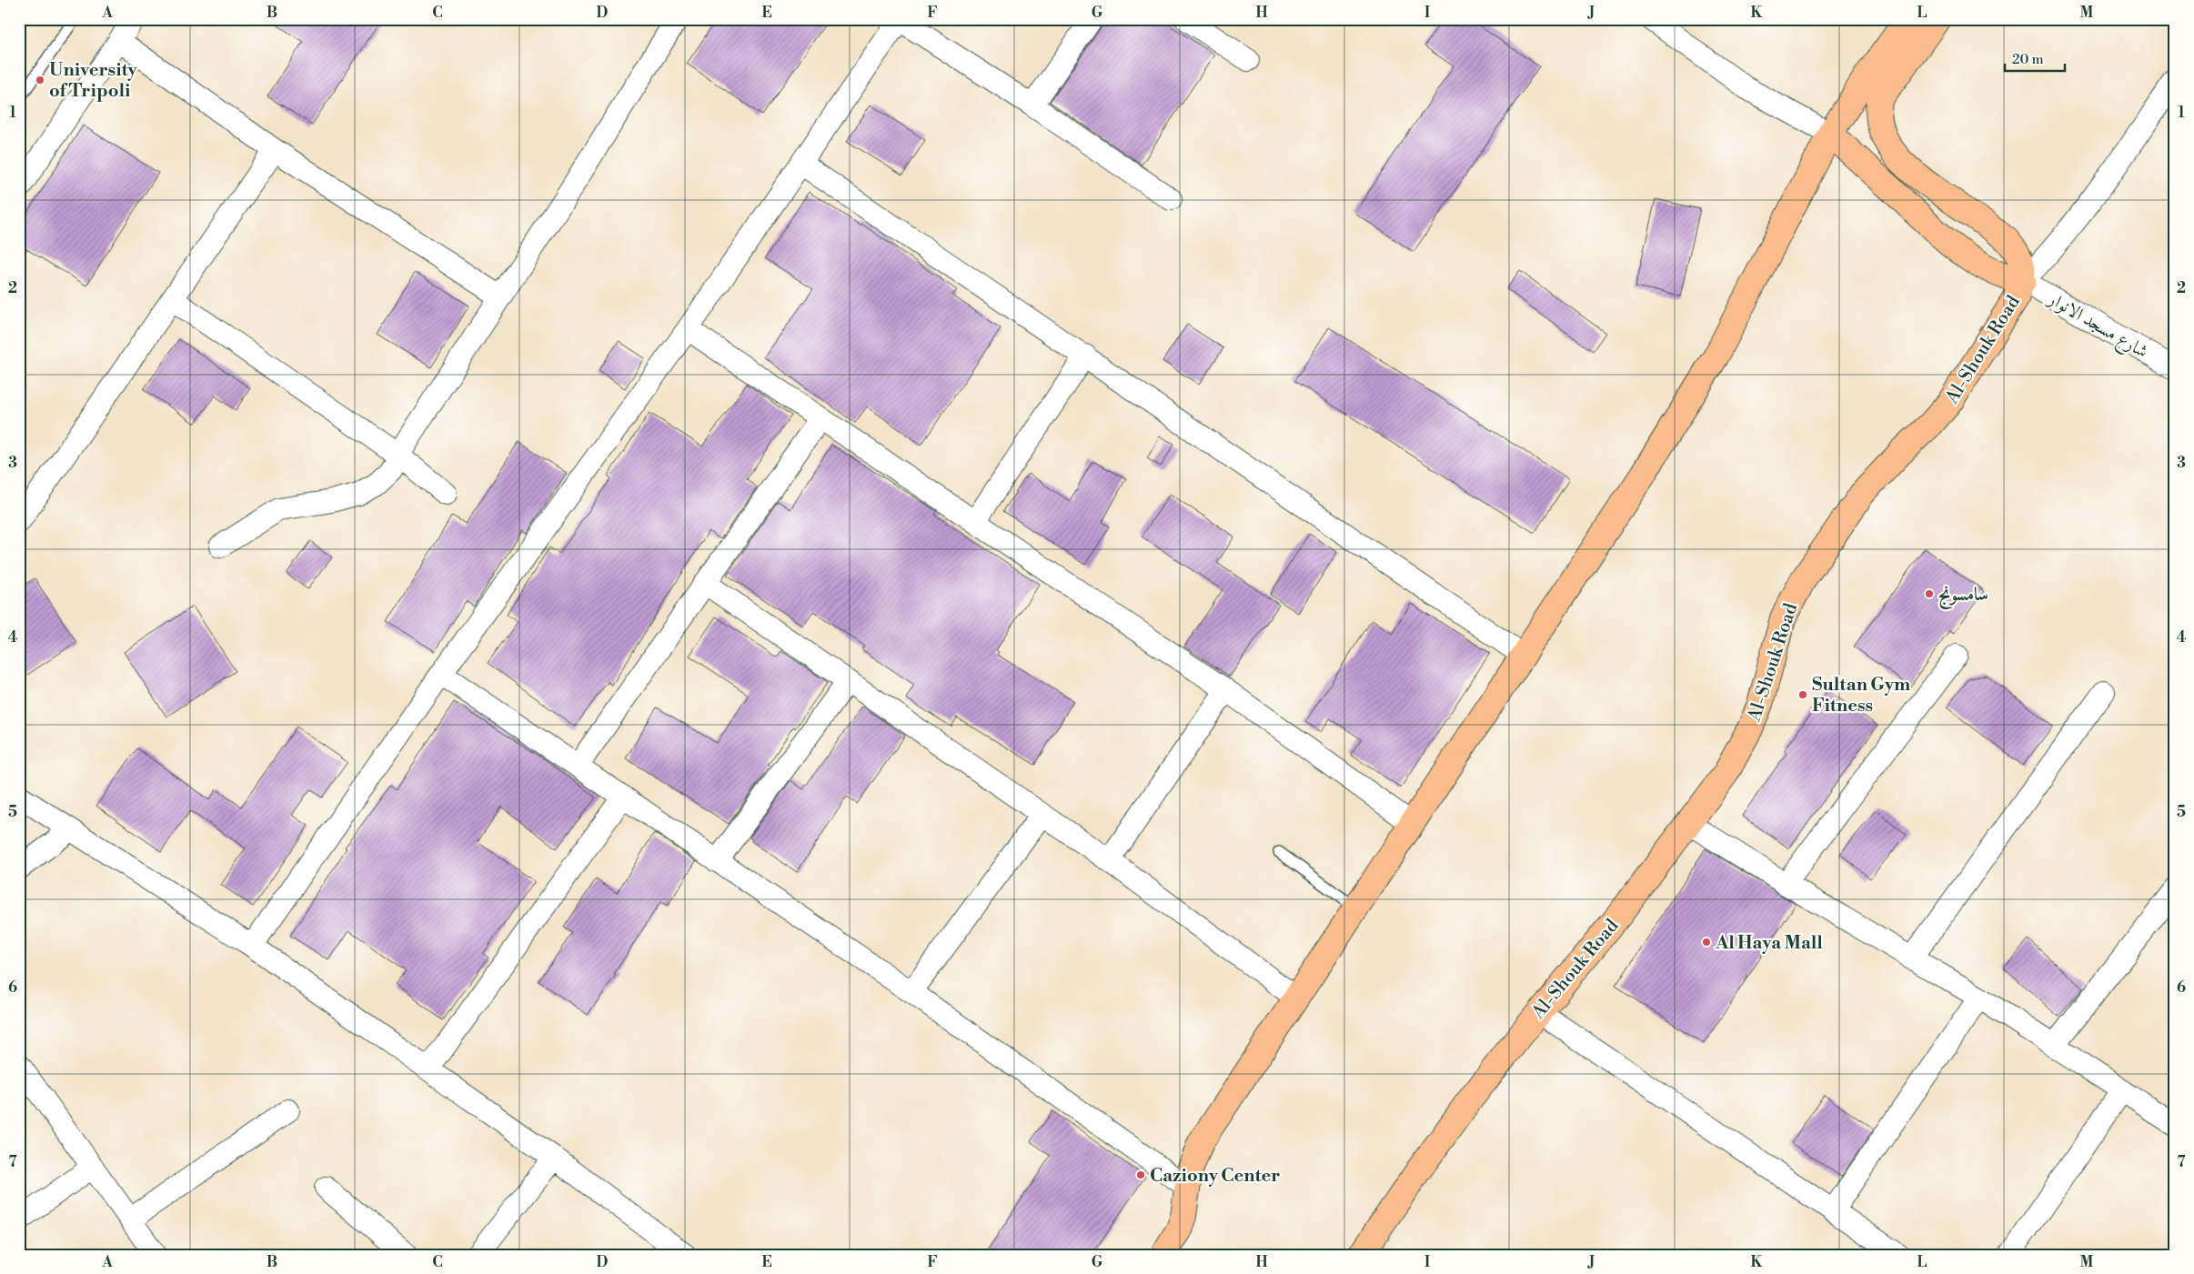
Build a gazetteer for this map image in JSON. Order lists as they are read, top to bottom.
{
  "streets": {
    "main road": ["Al-Shouk Road"],
    "street": ["شارع مسجد الانوار"]
  },
  "crossings": [
    ["شارع مسجد الانوار", "Al-Shouk Road"]
  ],
  "places": [
    "University of Tripoli",
    "سامسونج",
    "Sultan Gym Fitness",
    "Al Haya Mall",
    "Caziony Center"
  ],
  "scale_bar": "20 m",
  "grid": {
    "columns": [
      "A",
      "B",
      "C",
      "D",
      "E",
      "F",
      "G",
      "H",
      "I",
      "J",
      "K",
      "L",
      "M"
    ],
    "rows": [
      "1",
      "2",
      "3",
      "4",
      "5",
      "6",
      "7"
    ]
  }
}
